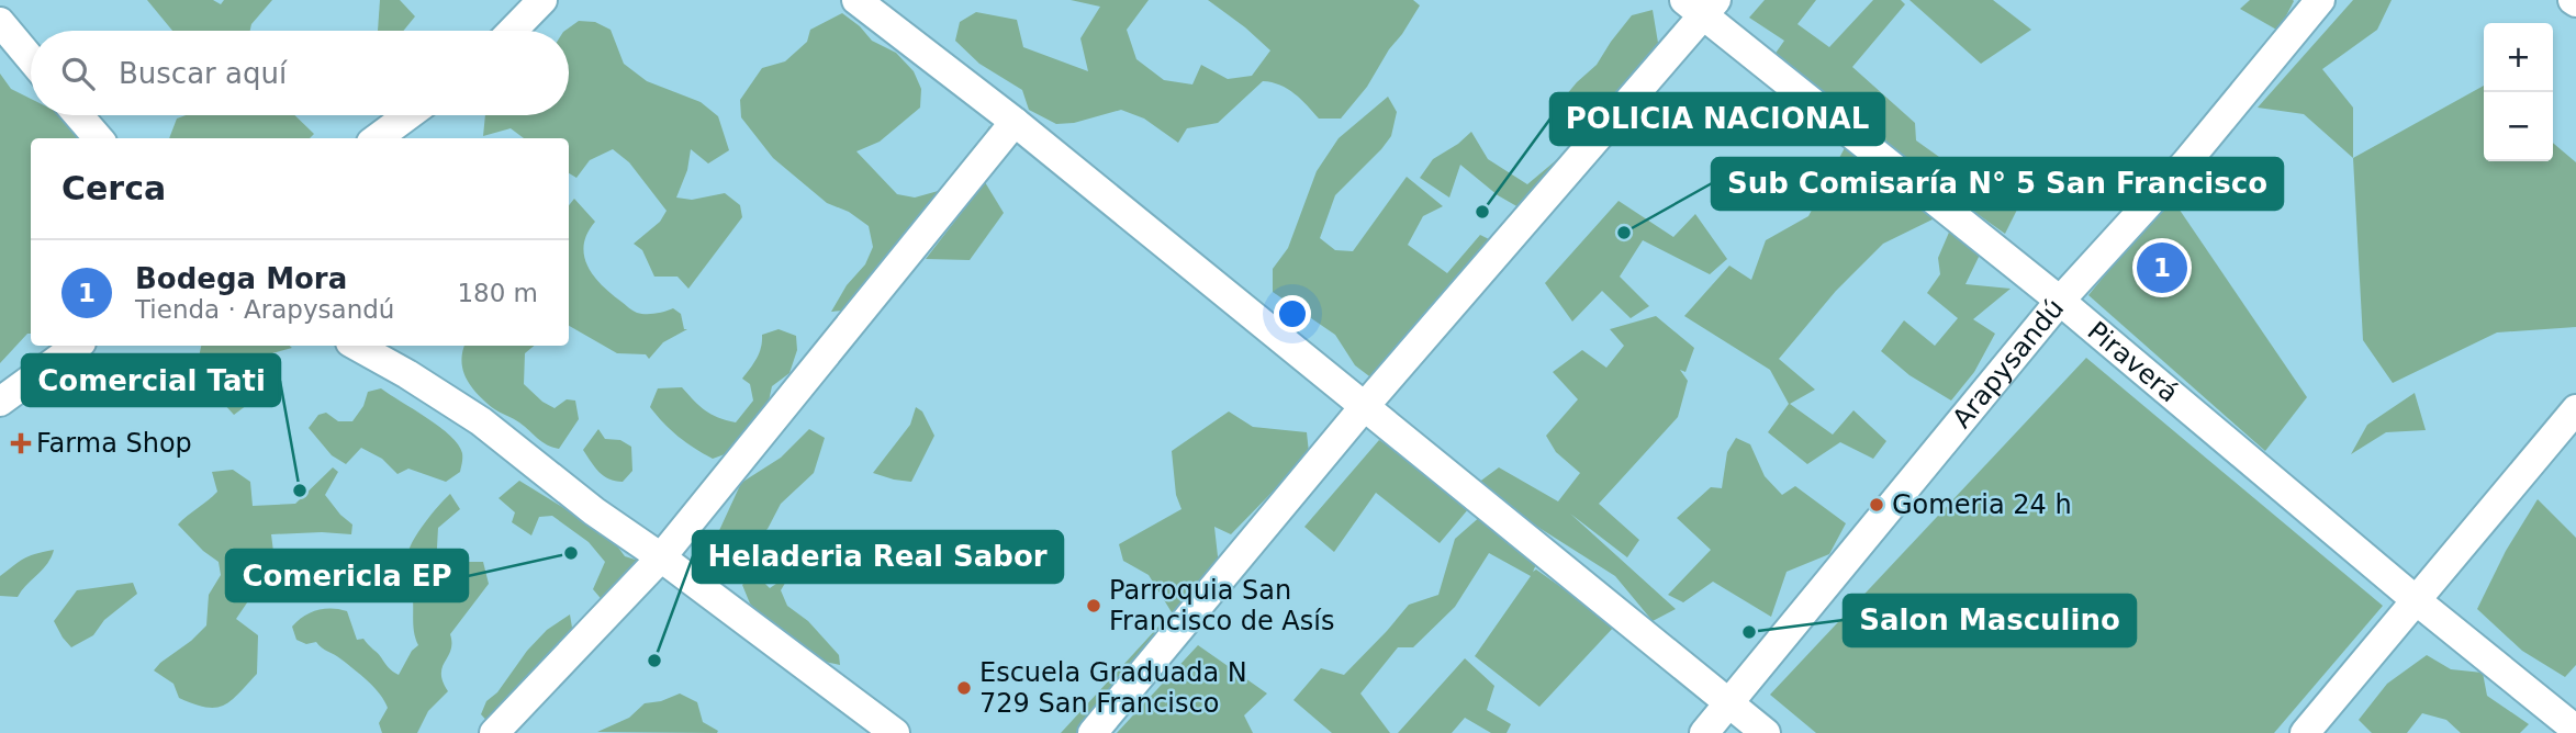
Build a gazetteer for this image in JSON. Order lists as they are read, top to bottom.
{
  "streets": {
    "street": ["Piraverá", "Arapysandú"]
  },
  "crossings": [
    ["Piraverá", "Arapysandú"]
  ],
  "places": {
    "other": [
      "POLICIA NACIONAL",
      "Sub Comisaría N° 5 San Francisco",
      "Comercial Tati",
      "Gomeria 24 h",
      "Comericla EP",
      "Parroquia San Francisco de Asís",
      "Salon Masculino",
      "Heladeria Real Sabor",
      "Escuela Graduada N 729 San Francisco"
    ],
    "health": ["Farma Shop"]
  },
  "page": {
    "map_buttons": ["+", "−"],
    "search": "Buscar aquí",
    "heading": "Cerca",
    "pins": "1",
    "list": [
      {
        "mark": "1",
        "name": "Bodega Mora",
        "note": "Tienda · Arapysandú",
        "value": "180 m"
      }
    ]
  }
}
